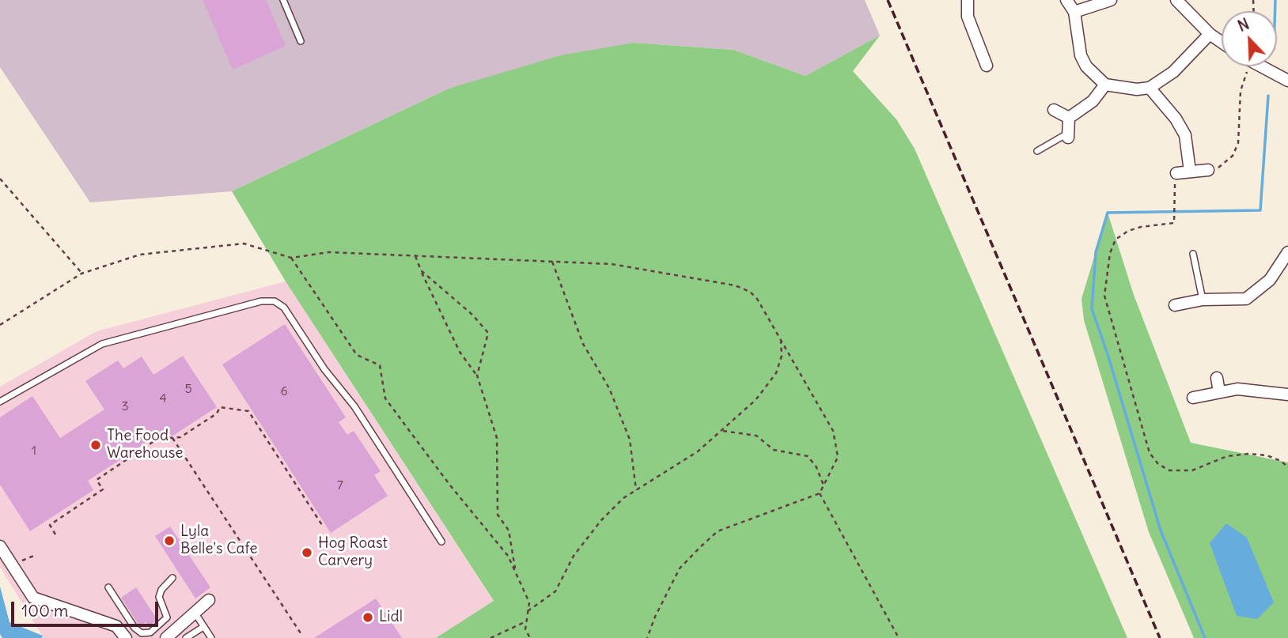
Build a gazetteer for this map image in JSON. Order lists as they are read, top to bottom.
{
  "places": [
    "The Food Warehouse",
    "Lyla Belle's Cafe",
    "Hog Roast Carvery",
    "Lidl"
  ],
  "house_numbers": [
    "5",
    "6",
    "4",
    "3",
    "1",
    "7"
  ],
  "scale_bar": "100 m",
  "north": "top left"
}
